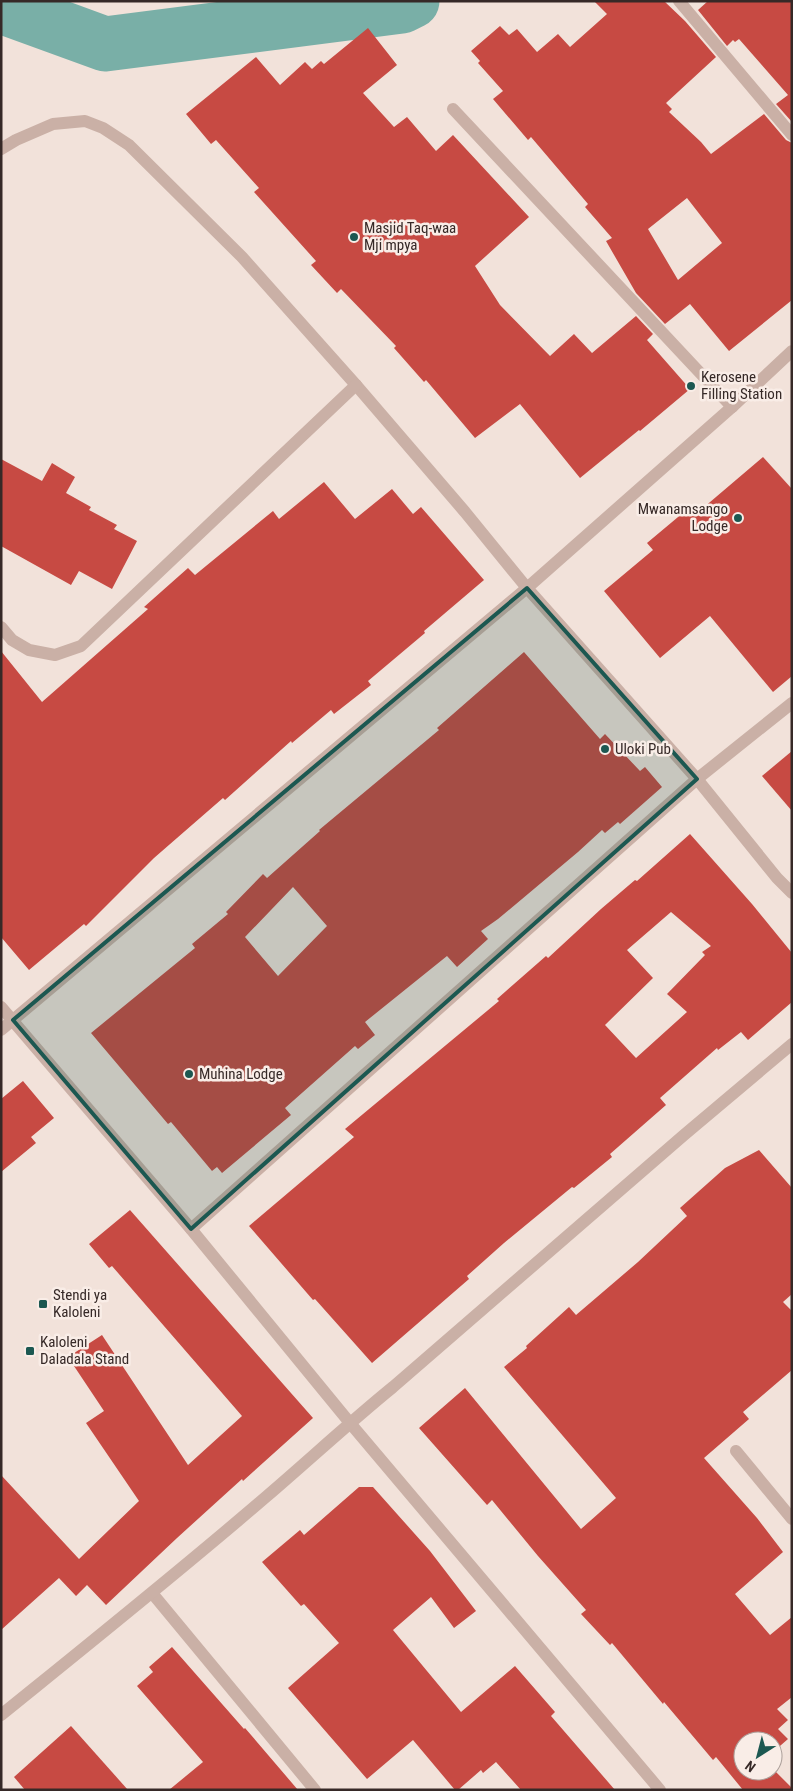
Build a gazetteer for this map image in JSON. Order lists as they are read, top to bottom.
{
  "places": {
    "other": [
      "Masjid Taq-waa Mji mpya",
      "Kerosene Filling Station",
      "Mwanamsango Lodge",
      "Uloki Pub",
      "Muhina Lodge"
    ],
    "transit": ["Stendi ya Kaloleni", "Kaloleni Daladala Stand"]
  },
  "north": "bottom left"
}
